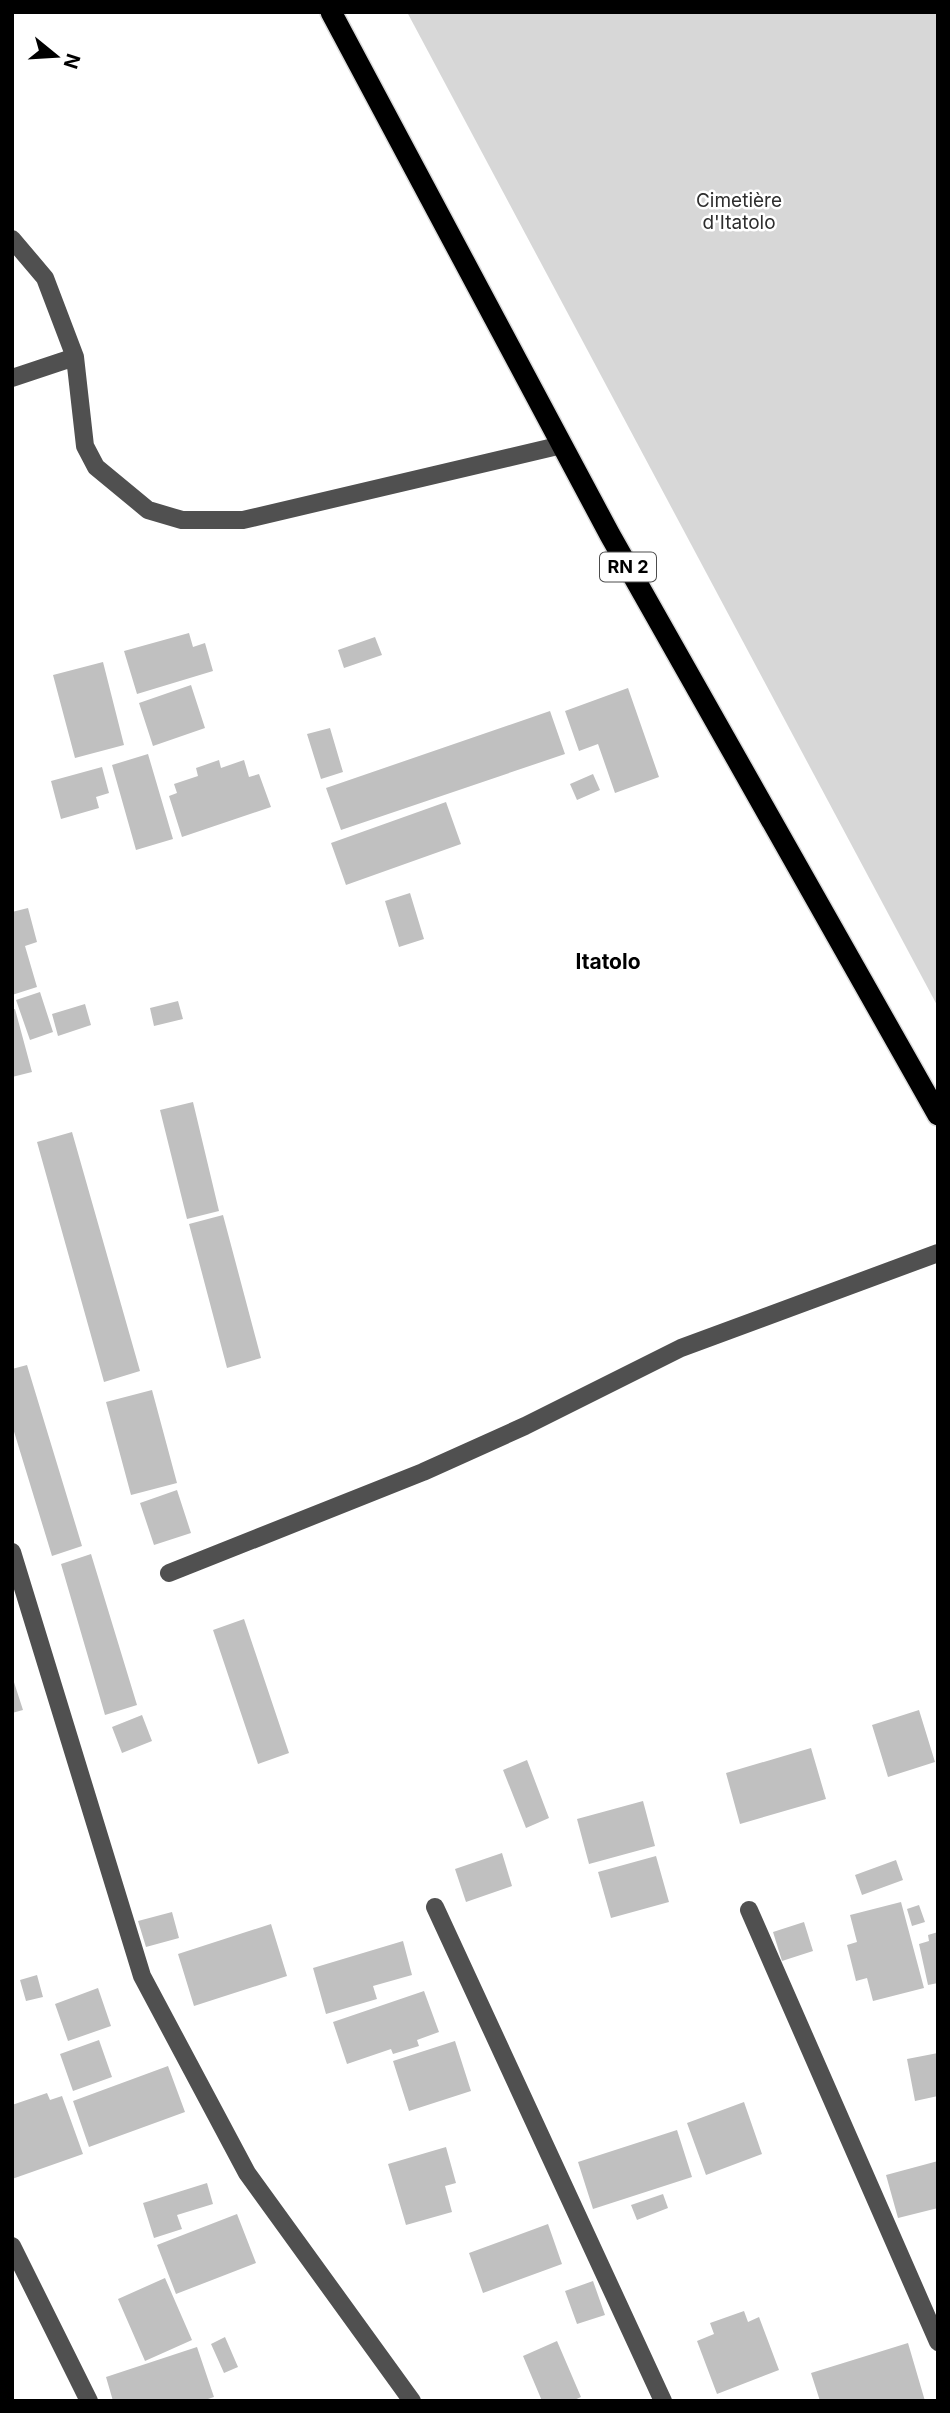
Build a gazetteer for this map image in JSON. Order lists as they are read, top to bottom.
{
  "streets": {
    "highway": ["RN 2"]
  },
  "districts": ["Itatolo"],
  "parks": ["Cimetière d'Itatolo"],
  "north": "right"
}
